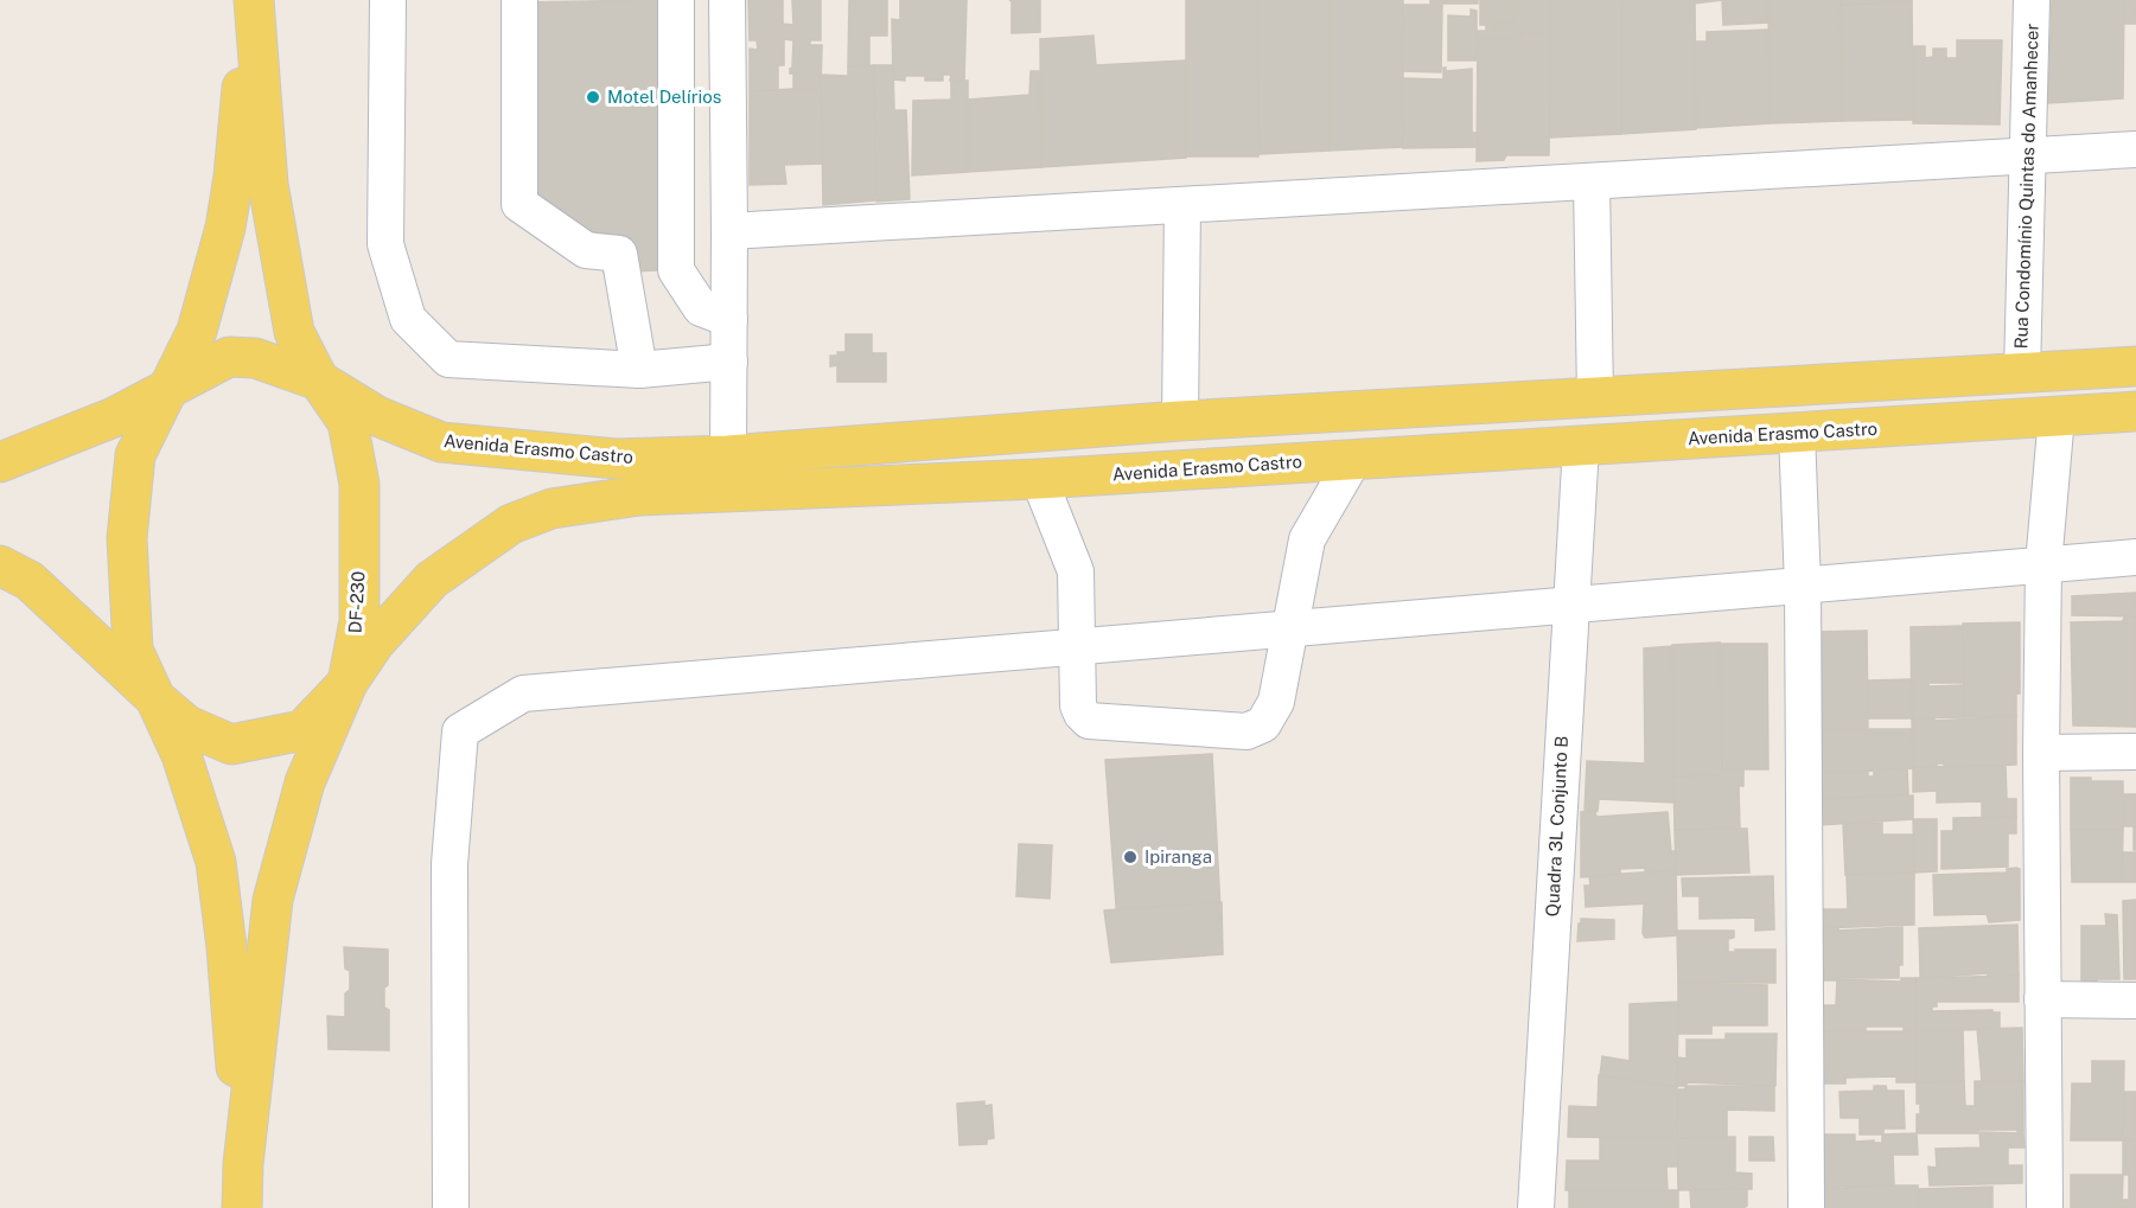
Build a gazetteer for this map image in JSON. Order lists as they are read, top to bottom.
{
  "streets": {
    "main road": ["Avenida Erasmo Castro", "DF-230"],
    "street": ["Rua Condomínio Quintas do Amanhecer", "Quadra 3L Conjunto B"]
  },
  "crossings": [
    ["Rua Condomínio Quintas do Amanhecer", "Avenida Erasmo Castro"],
    ["Avenida Erasmo Castro", "DF-230"],
    ["Avenida Erasmo Castro", "Quadra 3L Conjunto B"]
  ],
  "places": ["Motel Delírios", "Ipiranga"]
}
